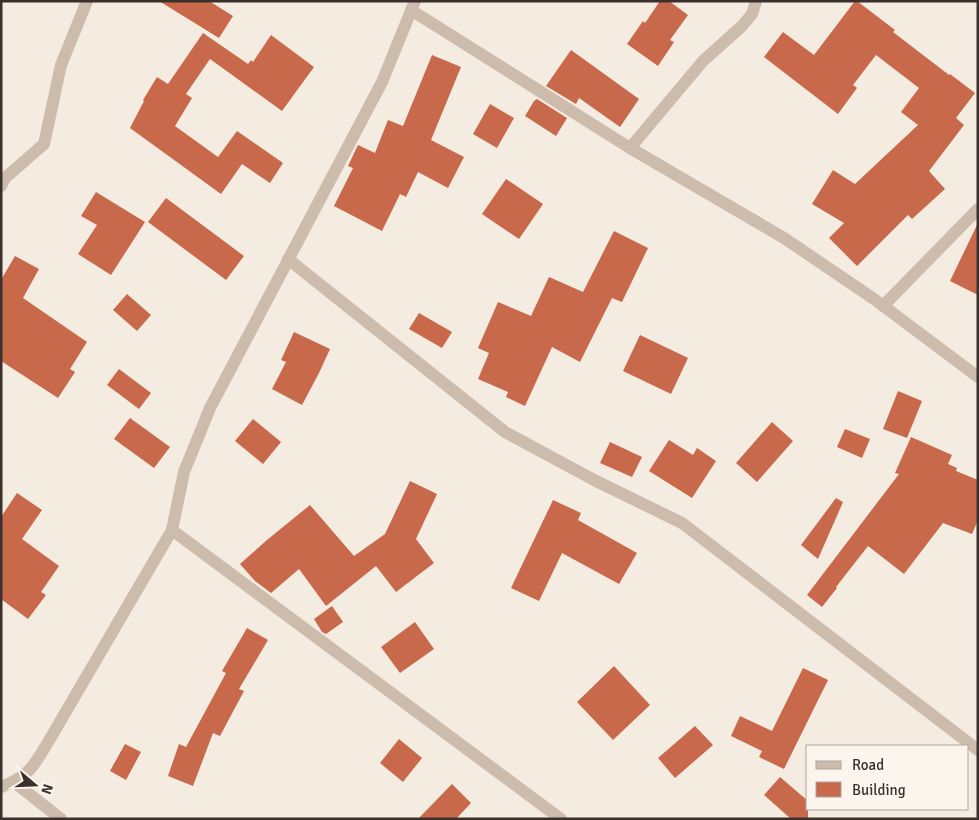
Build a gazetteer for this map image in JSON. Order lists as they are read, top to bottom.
{
  "legend": ["Road", "Building"],
  "north": "right"
}
